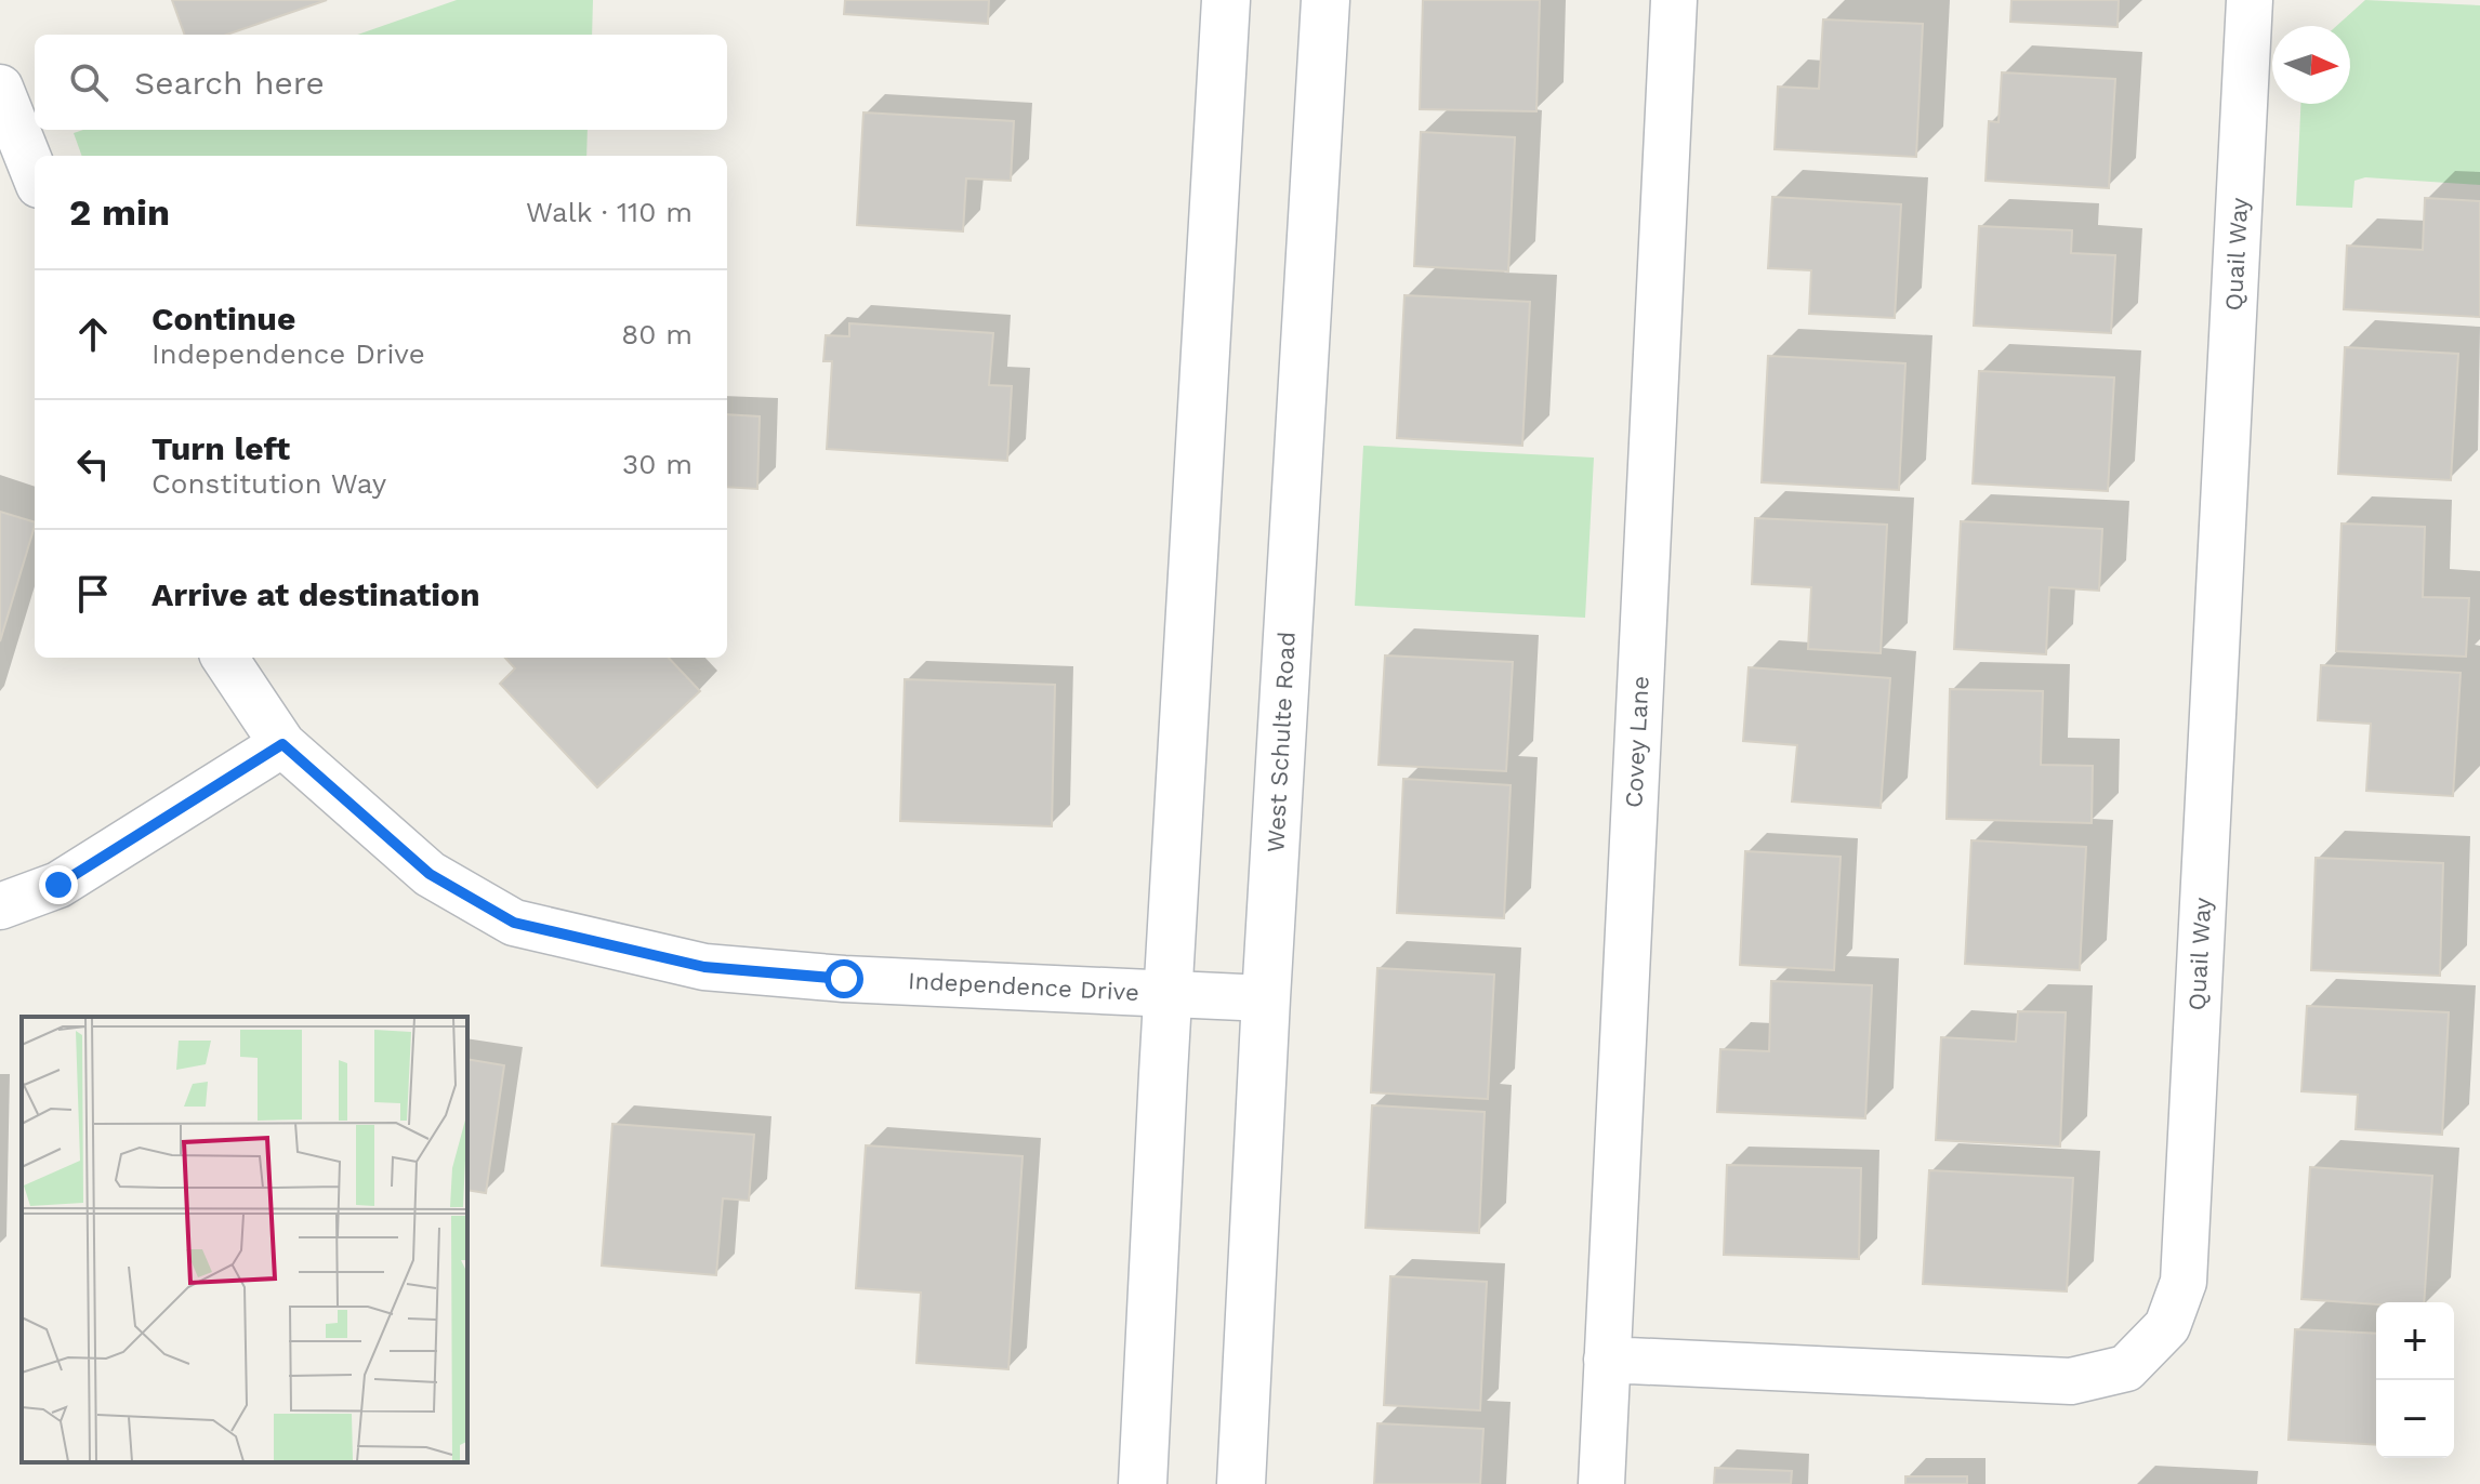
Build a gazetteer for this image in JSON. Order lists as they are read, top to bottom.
{
  "streets": {
    "main road": ["West Schulte Road"],
    "street": ["Quail Way", "Covey Lane", "Independence Drive"]
  },
  "crossings": [
    ["Quail Way", "Covey Lane"],
    ["West Schulte Road", "Independence Drive"]
  ],
  "north": "right",
  "page": {
    "search": "Search here",
    "heading": ["2 min", "Walk · 110 m"],
    "list": [
      ["Continue", "Independence Drive", "80 m"],
      ["Turn left", "Constitution Way", "30 m"],
      "Arrive at destination"
    ],
    "map_buttons": ["+", "−"]
  }
}
